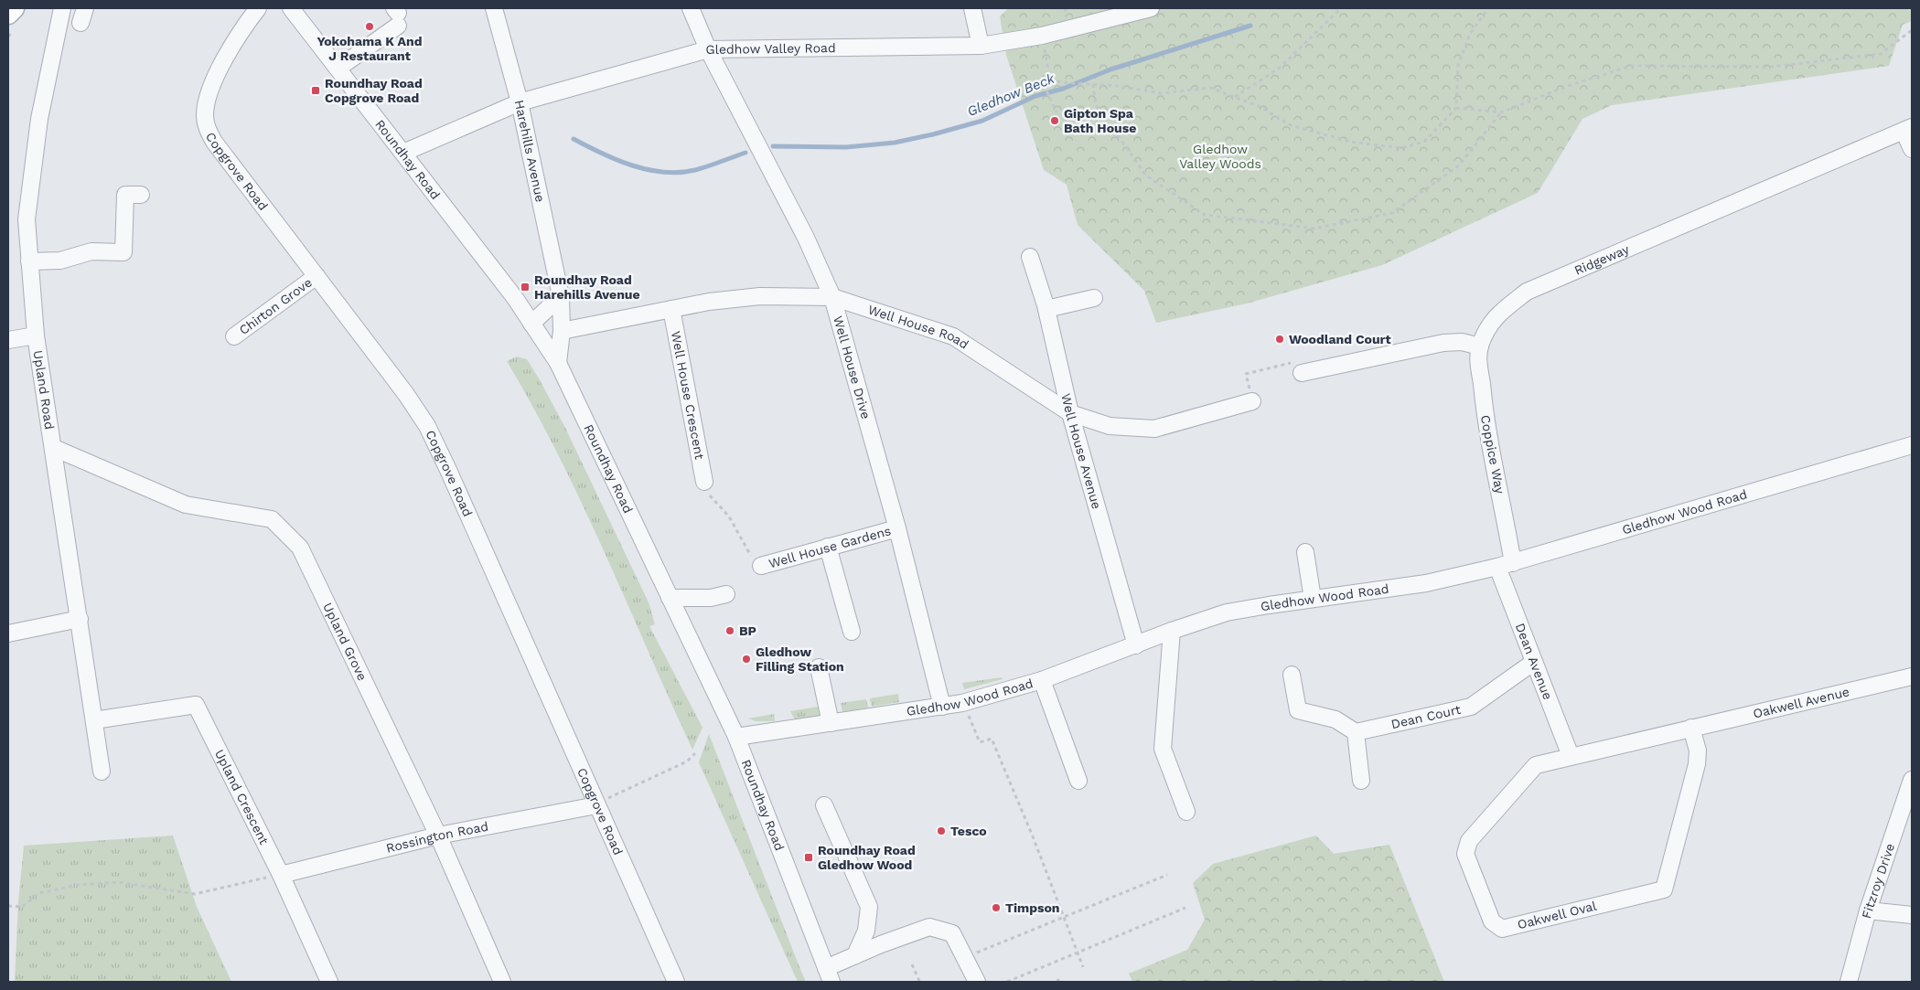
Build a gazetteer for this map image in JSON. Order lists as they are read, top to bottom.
{
  "streets": {
    "street": [
      "Gledhow Valley Road",
      "Harehills Avenue",
      "Roundhay Road",
      "Copgrove Road",
      "Ridgeway",
      "Chirton Grove",
      "Well House Road",
      "Well House Drive",
      "Upland Road",
      "Well House Crescent",
      "Well House Avenue",
      "Coppice Way",
      "Gledhow Wood Road",
      "Well House Gardens",
      "Upland Grove",
      "Dean Avenue",
      "Oakwell Avenue",
      "Dean Court",
      "Upland Crescent",
      "Rossington Road",
      "Fitzroy Drive",
      "Oakwell Oval"
    ]
  },
  "crossings": [
    ["Gledhow Valley Road", "Harehills Avenue"],
    ["Gledhow Valley Road", "Roundhay Road"],
    ["Gledhow Valley Road", "Well House Drive"],
    ["Harehills Avenue", "Roundhay Road"],
    ["Harehills Avenue", "Well House Road"],
    ["Roundhay Road", "Gledhow Wood Road"],
    ["Copgrove Road", "Chirton Grove"],
    ["Copgrove Road", "Rossington Road"],
    ["Ridgeway", "Coppice Way"],
    ["Well House Road", "Well House Drive"],
    ["Well House Road", "Well House Crescent"],
    ["Well House Road", "Well House Avenue"],
    ["Well House Drive", "Gledhow Wood Road"],
    ["Well House Drive", "Well House Gardens"],
    ["Upland Road", "Upland Grove"],
    ["Upland Road", "Upland Crescent"],
    ["Well House Avenue", "Gledhow Wood Road"],
    ["Coppice Way", "Gledhow Wood Road"],
    ["Gledhow Wood Road", "Dean Avenue"],
    ["Upland Grove", "Rossington Road"],
    ["Dean Avenue", "Dean Court"],
    ["Dean Avenue", "Oakwell Oval"],
    ["Oakwell Avenue", "Oakwell Oval"],
    ["Upland Crescent", "Rossington Road"]
  ],
  "water": ["Gledhow Beck"],
  "parks": ["Gledhow Valley Woods"],
  "places": {
    "other": [
      "Yokohama K And J Restaurant",
      "Gipton Spa Bath House",
      "Woodland Court",
      "BP",
      "Gledhow Filling Station",
      "Tesco",
      "Timpson"
    ],
    "transit": ["Roundhay Road Copgrove Road", "Roundhay Road Harehills Avenue", "Roundhay Road Gledhow Wood"]
  }
}
